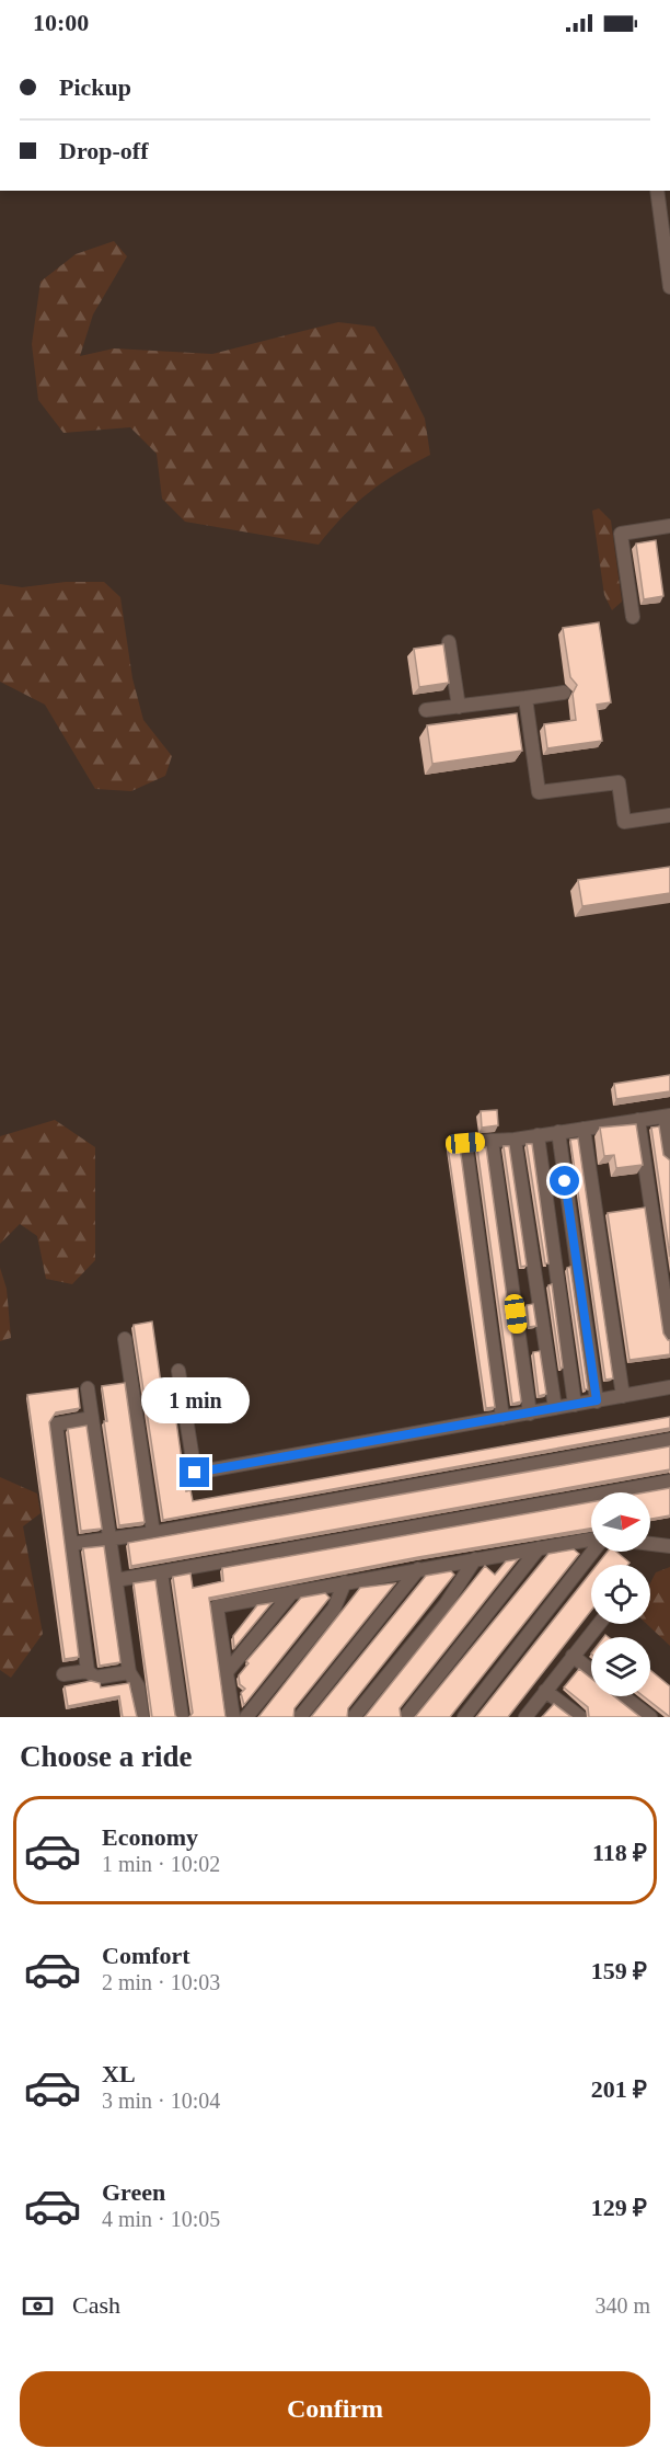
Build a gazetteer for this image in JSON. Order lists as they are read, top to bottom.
{
  "north": "right",
  "page": {
    "status": "10:00",
    "banner": ["Pickup", "Drop-off"],
    "bubble": "1 min",
    "heading": "Choose a ride",
    "list": [
      {
        "name": "Economy",
        "note": "1 min · 10:02",
        "value": "118 ₽"
      },
      {
        "name": "Comfort",
        "note": "2 min · 10:03",
        "value": "159 ₽"
      },
      {
        "name": "XL",
        "note": "3 min · 10:04",
        "value": "201 ₽"
      },
      {
        "name": "Green",
        "note": "4 min · 10:05",
        "value": "129 ₽"
      }
    ],
    "pay": ["Cash", "340 m"],
    "buttons": "Confirm"
  }
}
